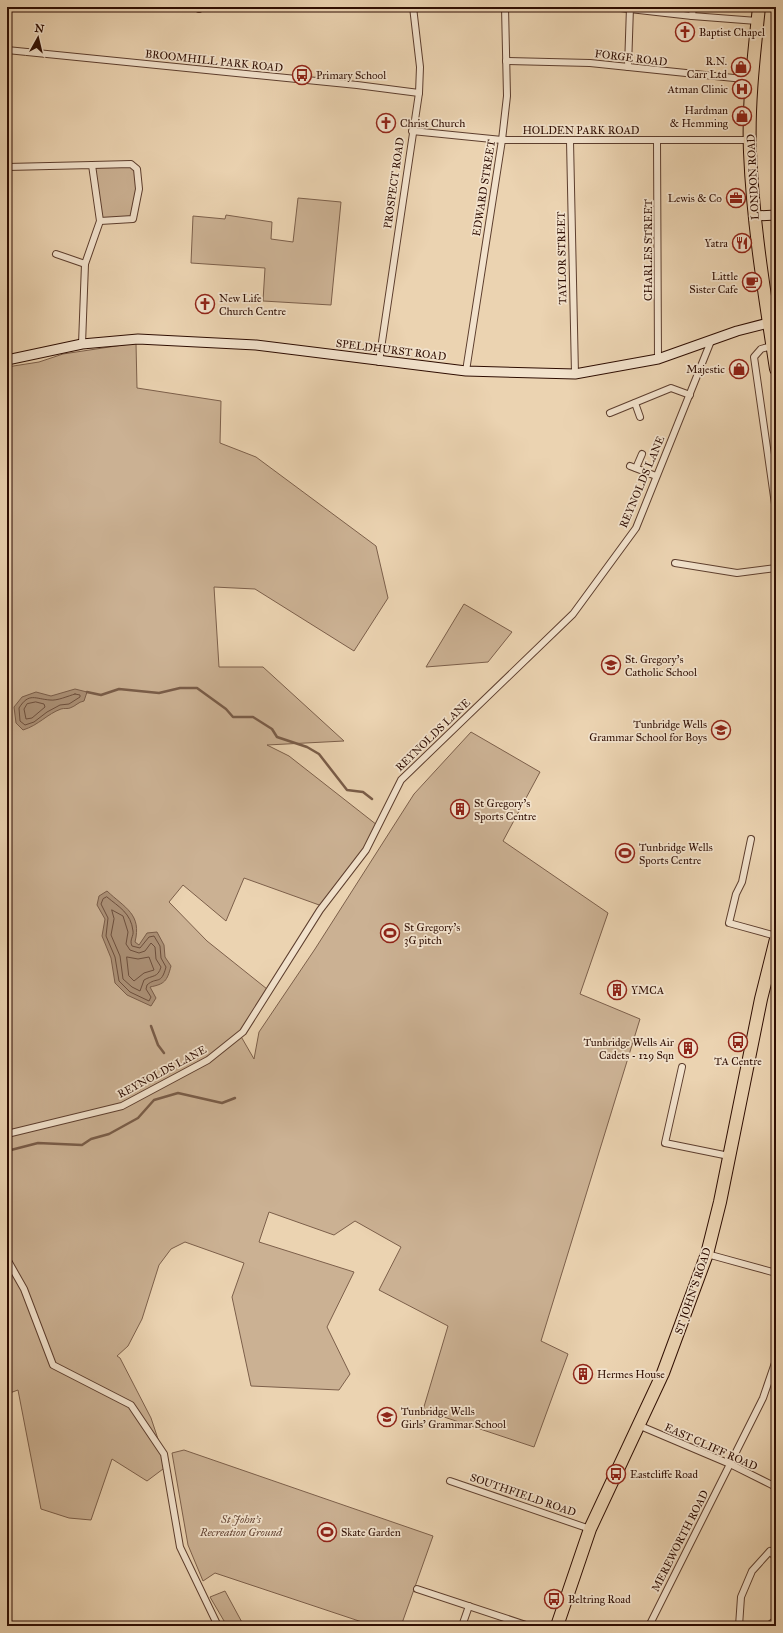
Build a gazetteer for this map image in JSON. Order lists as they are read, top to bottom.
{
  "streets": {
    "highway": ["LONDON ROAD", "ST JOHN'S ROAD"],
    "street": [
      "FORGE ROAD",
      "BROOMHILL PARK ROAD",
      "HOLDEN PARK ROAD",
      "PROSPECT ROAD",
      "EDWARD STREET",
      "CHARLES STREET",
      "TAYLOR STREET",
      "SPELDHURST ROAD",
      "REYNOLDS LANE",
      "EAST CLIFF ROAD",
      "SOUTHFIELD ROAD",
      "MEREWORTH ROAD"
    ]
  },
  "crossings": [
    ["FORGE ROAD", "LONDON ROAD"],
    ["FORGE ROAD", "EDWARD STREET"],
    ["BROOMHILL PARK ROAD", "PROSPECT ROAD"],
    ["HOLDEN PARK ROAD", "LONDON ROAD"],
    ["HOLDEN PARK ROAD", "PROSPECT ROAD"],
    ["HOLDEN PARK ROAD", "EDWARD STREET"],
    ["HOLDEN PARK ROAD", "CHARLES STREET"],
    ["HOLDEN PARK ROAD", "TAYLOR STREET"],
    ["LONDON ROAD", "SPELDHURST ROAD"],
    ["PROSPECT ROAD", "SPELDHURST ROAD"],
    ["EDWARD STREET", "SPELDHURST ROAD"],
    ["CHARLES STREET", "SPELDHURST ROAD"],
    ["TAYLOR STREET", "SPELDHURST ROAD"],
    ["SPELDHURST ROAD", "REYNOLDS LANE"],
    ["ST JOHN'S ROAD", "EAST CLIFF ROAD"],
    ["ST JOHN'S ROAD", "SOUTHFIELD ROAD"],
    ["EAST CLIFF ROAD", "MEREWORTH ROAD"]
  ],
  "parks": ["St John's Recreation Ground"],
  "places": {
    "church": ["Baptist Chapel", "Christ Church", "New Life Church Centre"],
    "shop": ["R.N. Carr Ltd", "Hardman & Hemming", "Majestic"],
    "bus stop": [
      "Primary School",
      "TA Centre",
      "Eastcliffe Road",
      "Beltring Road"
    ],
    "hospital": ["Atman Clinic"],
    "office": ["Lewis & Co"],
    "restaurant": ["Yatra"],
    "cafe": ["Little Sister Cafe"],
    "school or university": ["St. Gregory's Catholic School", "Tunbridge Wells Grammar School for Boys", "Tunbridge Wells Girls' Grammar School"],
    "building": [
      "St Gregory's Sports Centre",
      "YMCA",
      "Tunbridge Wells Air Cadets - 129 Sqn",
      "Hermes House"
    ],
    "sports": ["Tunbridge Wells Sports Centre", "St Gregory's 3G pitch", "Skate Garden"]
  },
  "north": "top"
}
